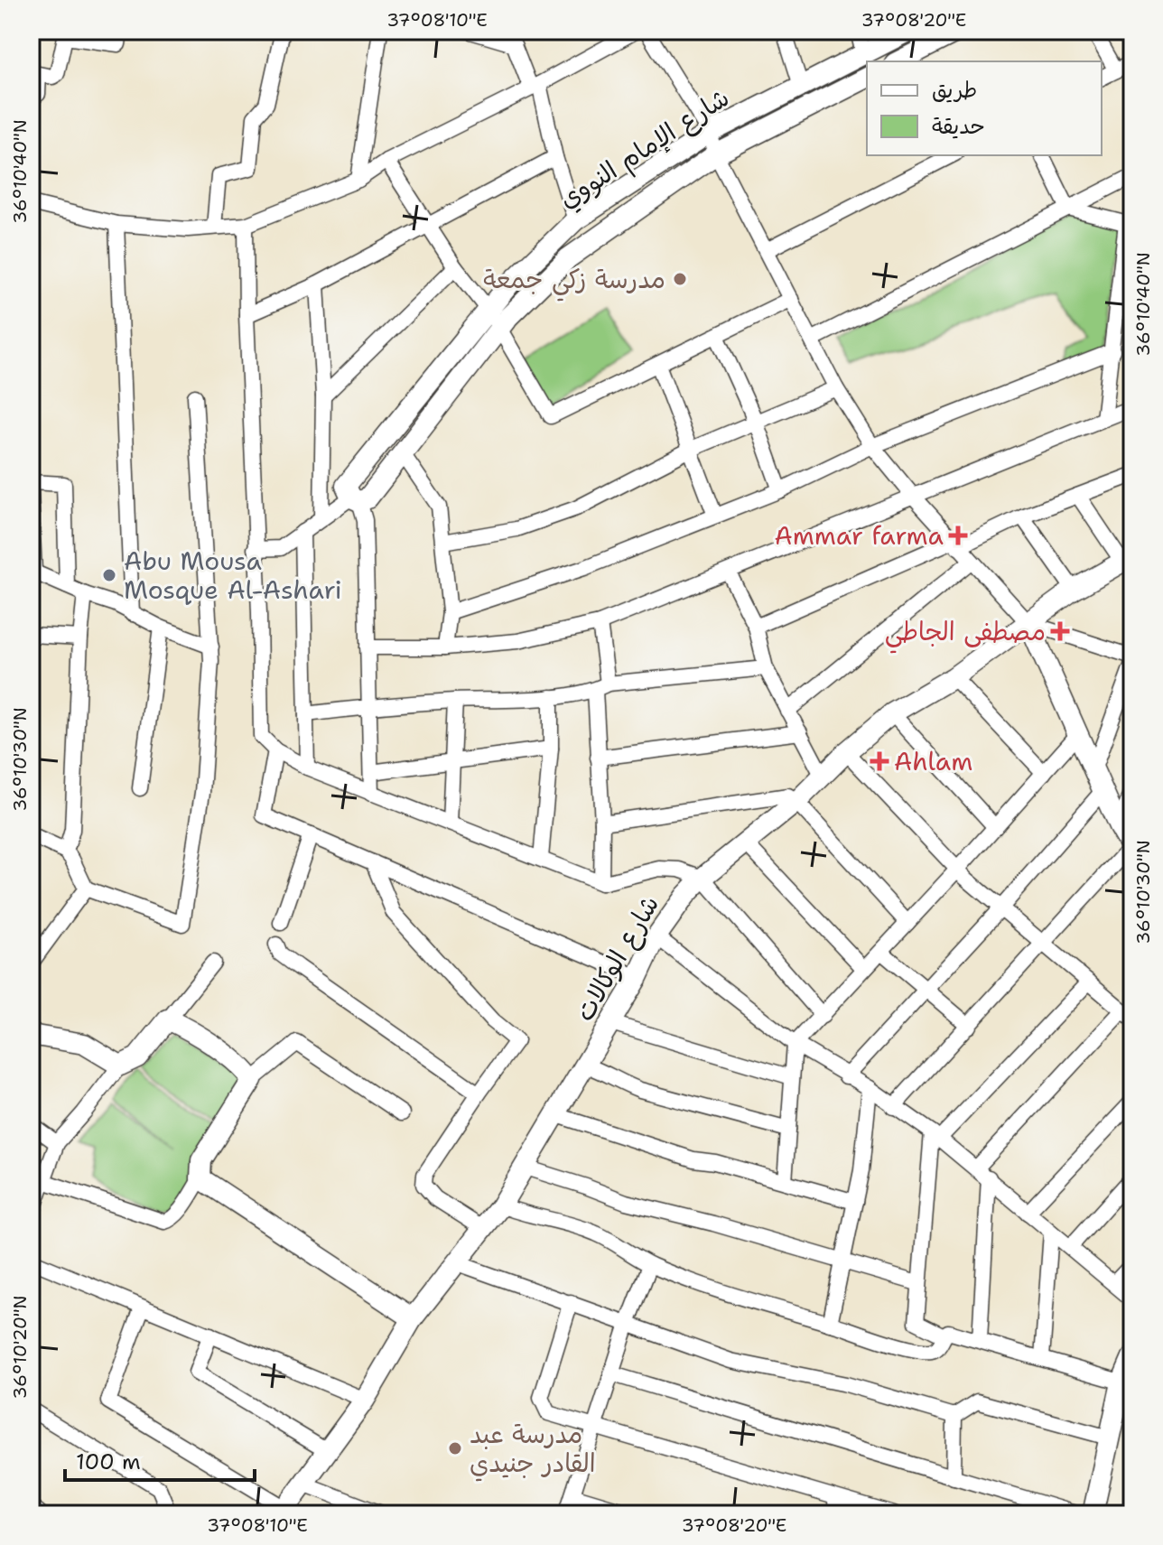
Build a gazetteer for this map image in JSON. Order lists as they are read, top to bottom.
{
  "streets": {
    "street": ["شارع الإمام النووي", "شارع الوكالات"]
  },
  "places": {
    "other": ["مدرسة زكي جمعة", "Abu Mousa Mosque Al-Ashari", "مدرسة عبد القادر جنيدي"],
    "health": ["Ammar farma", "مصطفى الجاطي", "Ahlam"]
  },
  "legend": ["طريق", "حديقة"],
  "scale_bar": "100 m",
  "coordinates": [
    "37°08'10\"E",
    "37°08'20\"E",
    "36°10'40\"N",
    "36°10'30\"N",
    "36°10'20\"N"
  ]
}
